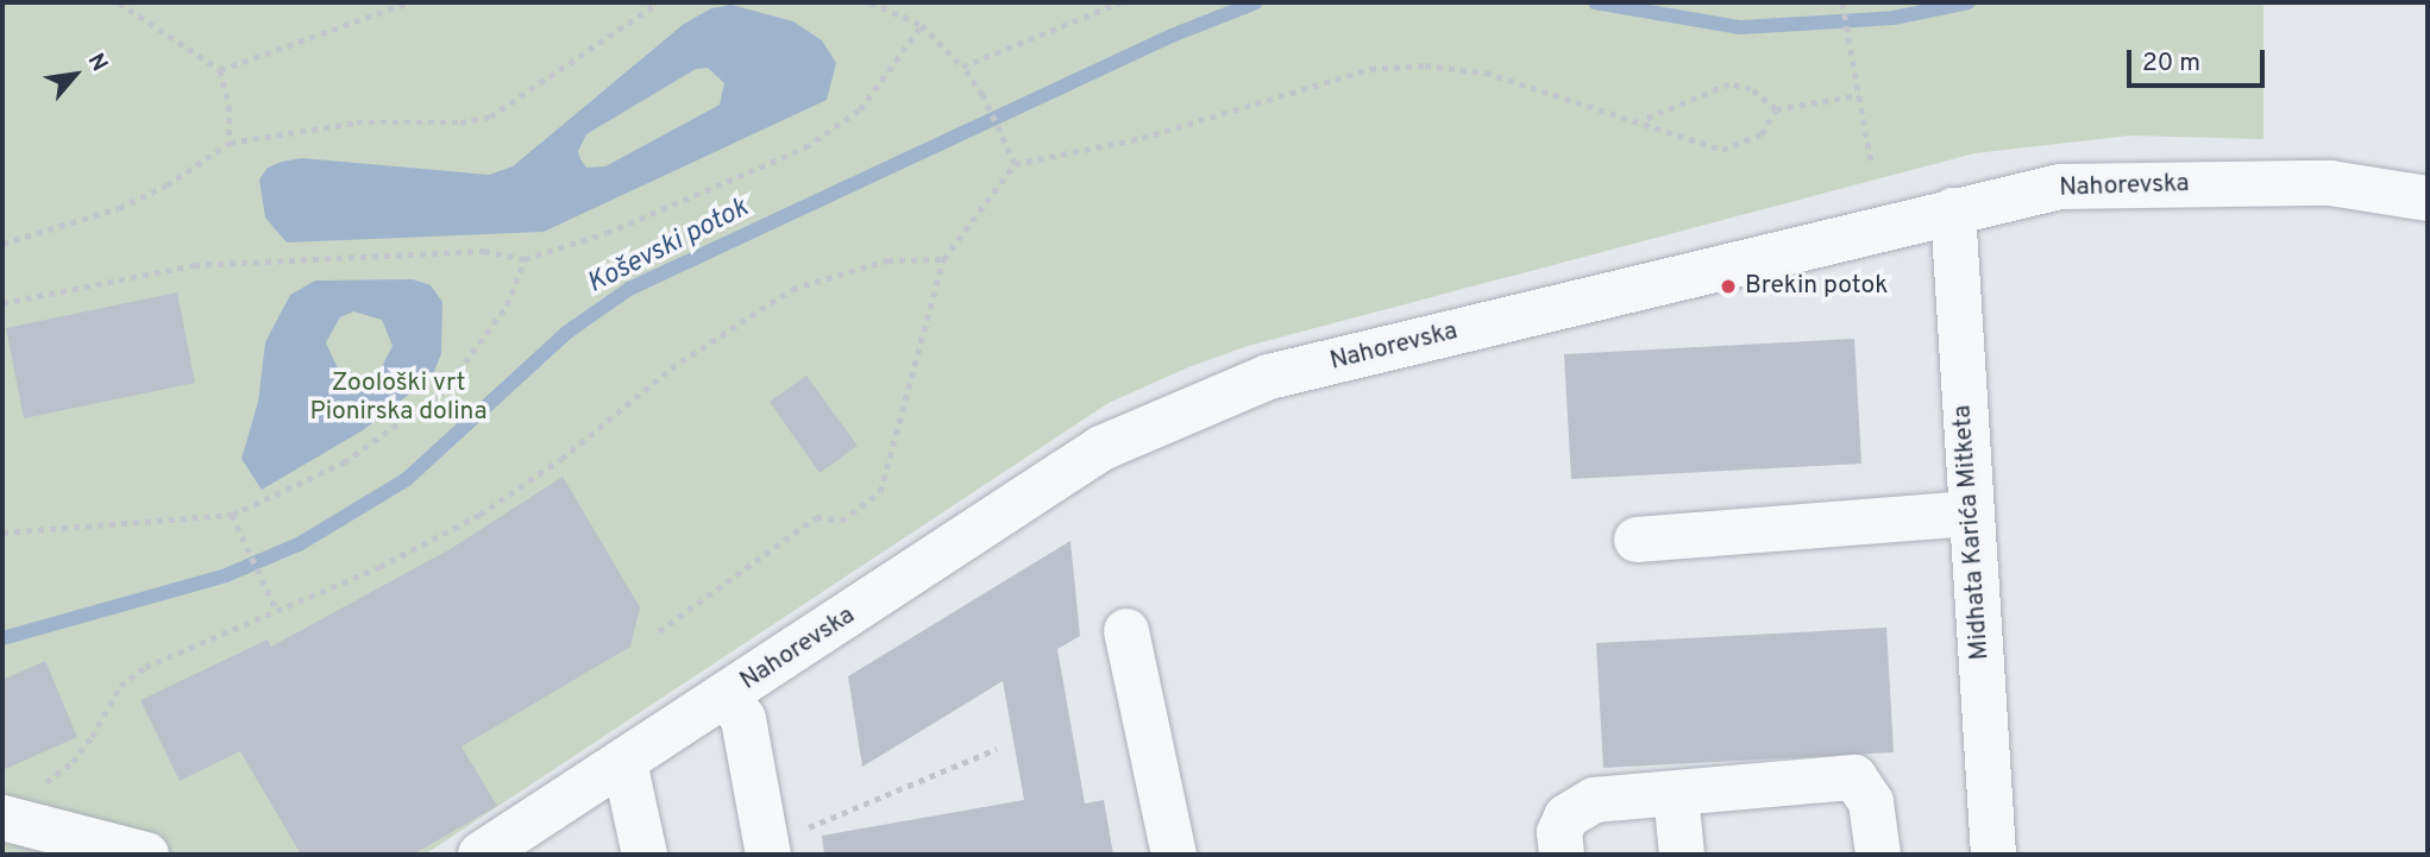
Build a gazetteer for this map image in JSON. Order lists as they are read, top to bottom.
{
  "streets": {
    "street": ["Nahorevska", "Midhata Karića Mitketa"]
  },
  "crossings": [
    ["Nahorevska", "Midhata Karića Mitketa"]
  ],
  "water": ["Koševski potok"],
  "parks": ["Zoološki vrt Pionirska dolina"],
  "places": ["Brekin potok"],
  "scale_bar": "20 m",
  "north": "top right"
}
